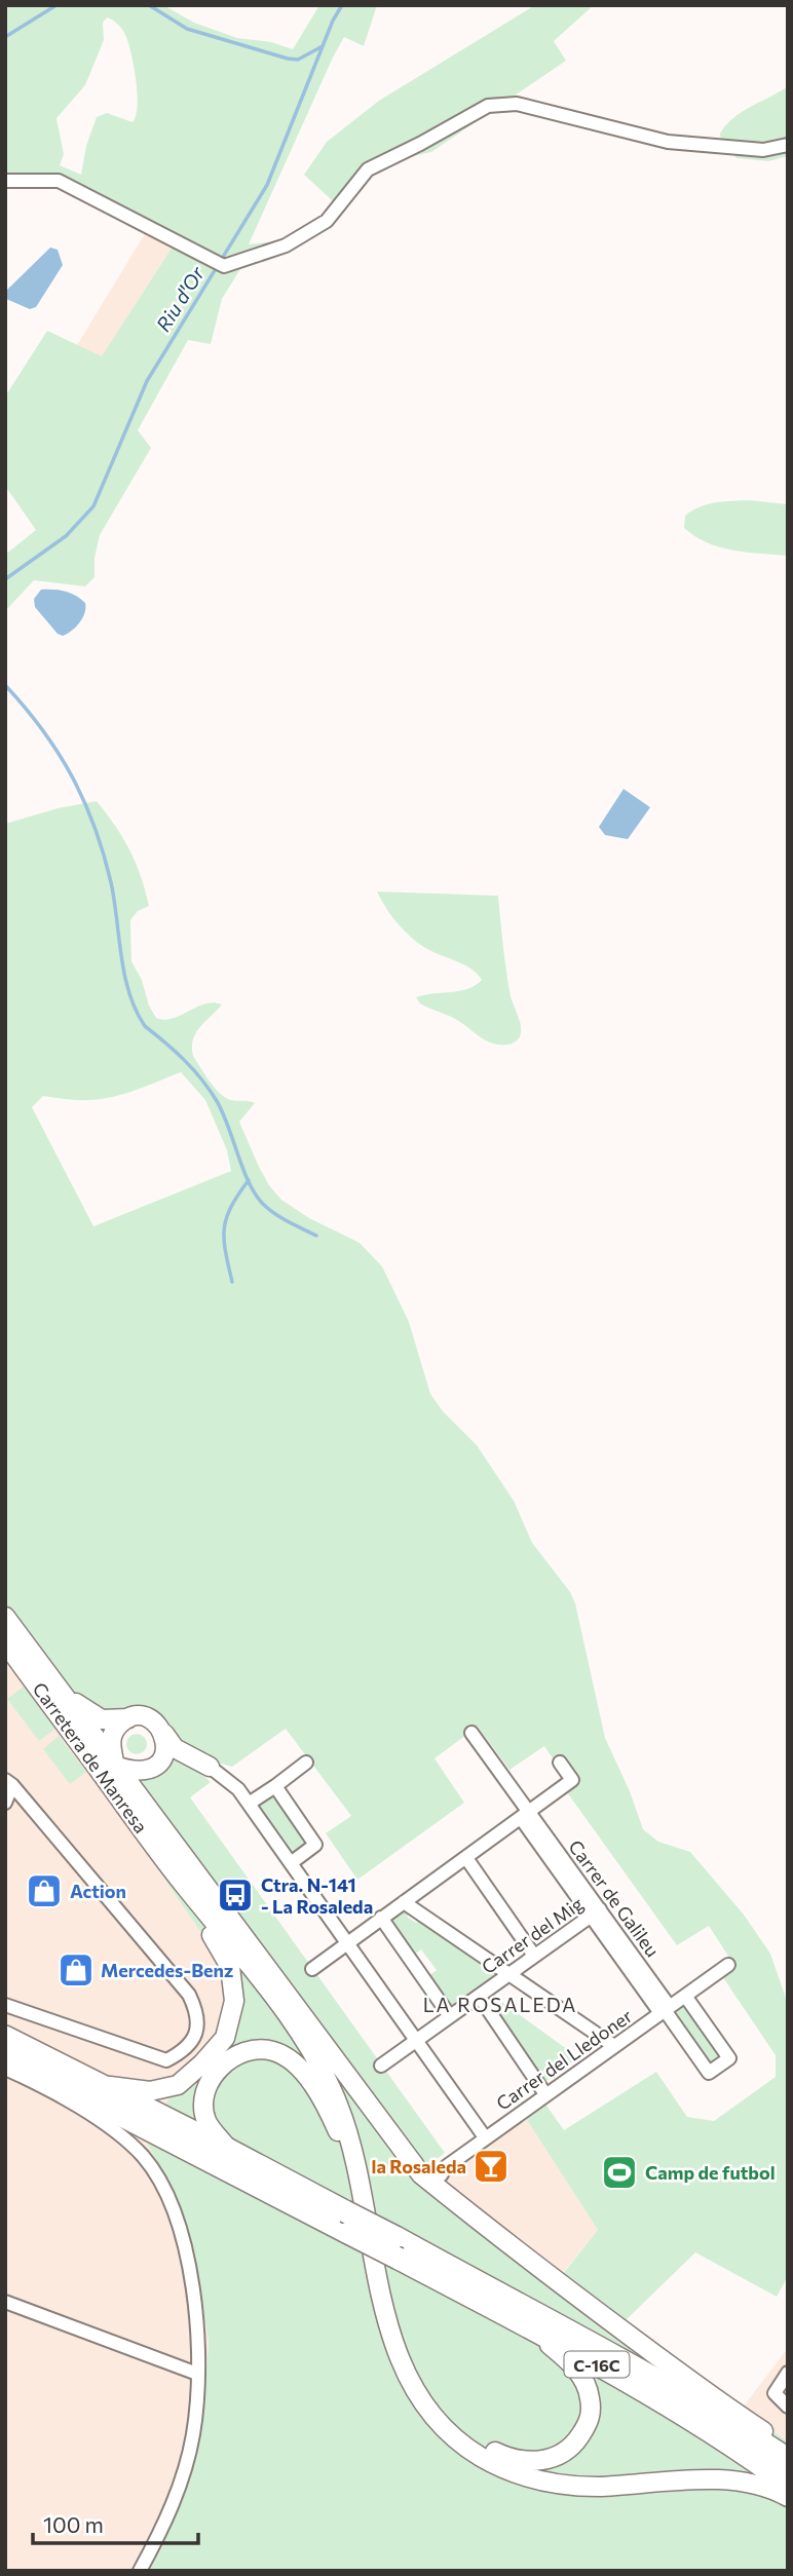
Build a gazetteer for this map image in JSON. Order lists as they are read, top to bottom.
{
  "streets": {
    "main road": ["Carretera de Manresa", "C-16C"],
    "street": ["Carrer de Galileu", "Carrer del Mig", "Carrer del Lledoner"]
  },
  "crossings": [
    ["Carrer de Galileu", "Carrer del Mig"],
    ["Carrer de Galileu", "Carrer del Lledoner"]
  ],
  "districts": ["LA ROSALEDA"],
  "water": ["Riu d'Or"],
  "places": {
    "shop": ["Action", "Mercedes-Benz"],
    "bus stop": ["Ctra. N-141 - La Rosaleda"],
    "bar": ["la Rosaleda"],
    "sports": ["Camp de futbol"]
  },
  "scale_bar": "100 m"
}
